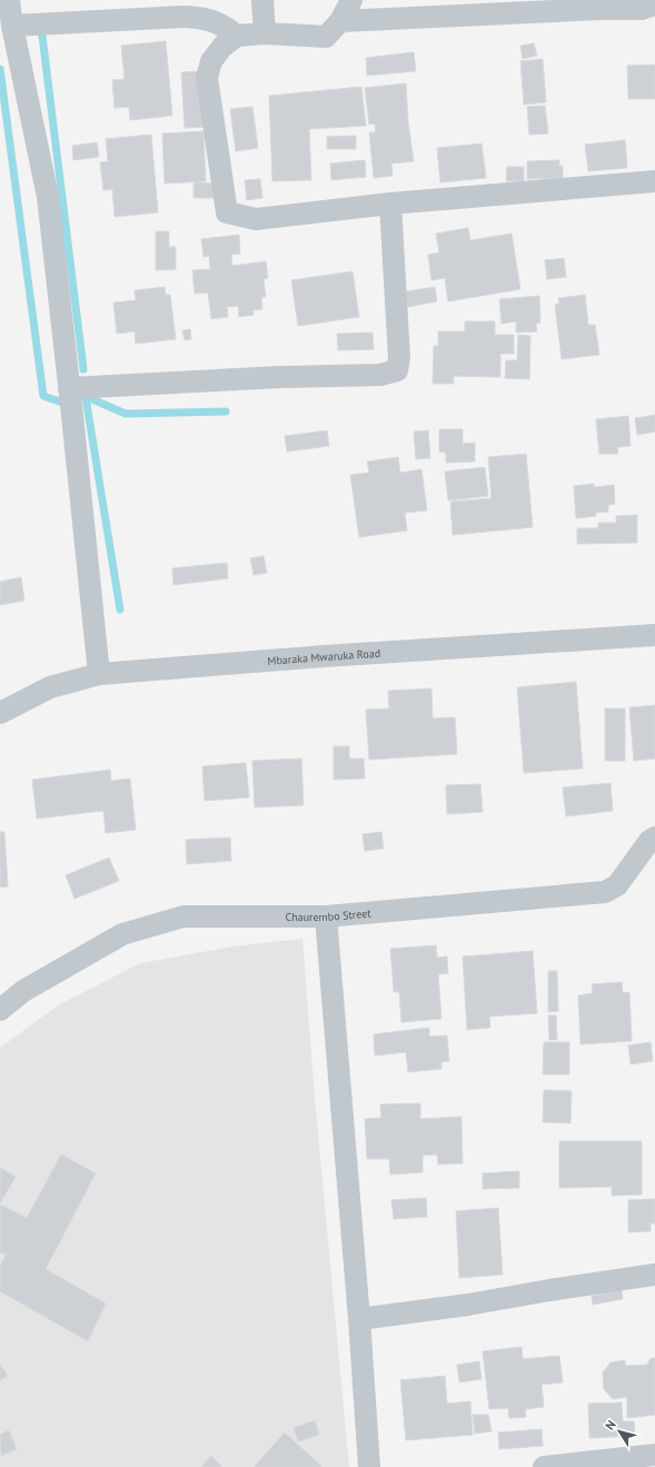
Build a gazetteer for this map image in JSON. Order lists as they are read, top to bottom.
{
  "streets": {
    "street": ["Mbaraka Mwaruka Road", "Chaurembo Street"]
  },
  "north": "top left"
}
